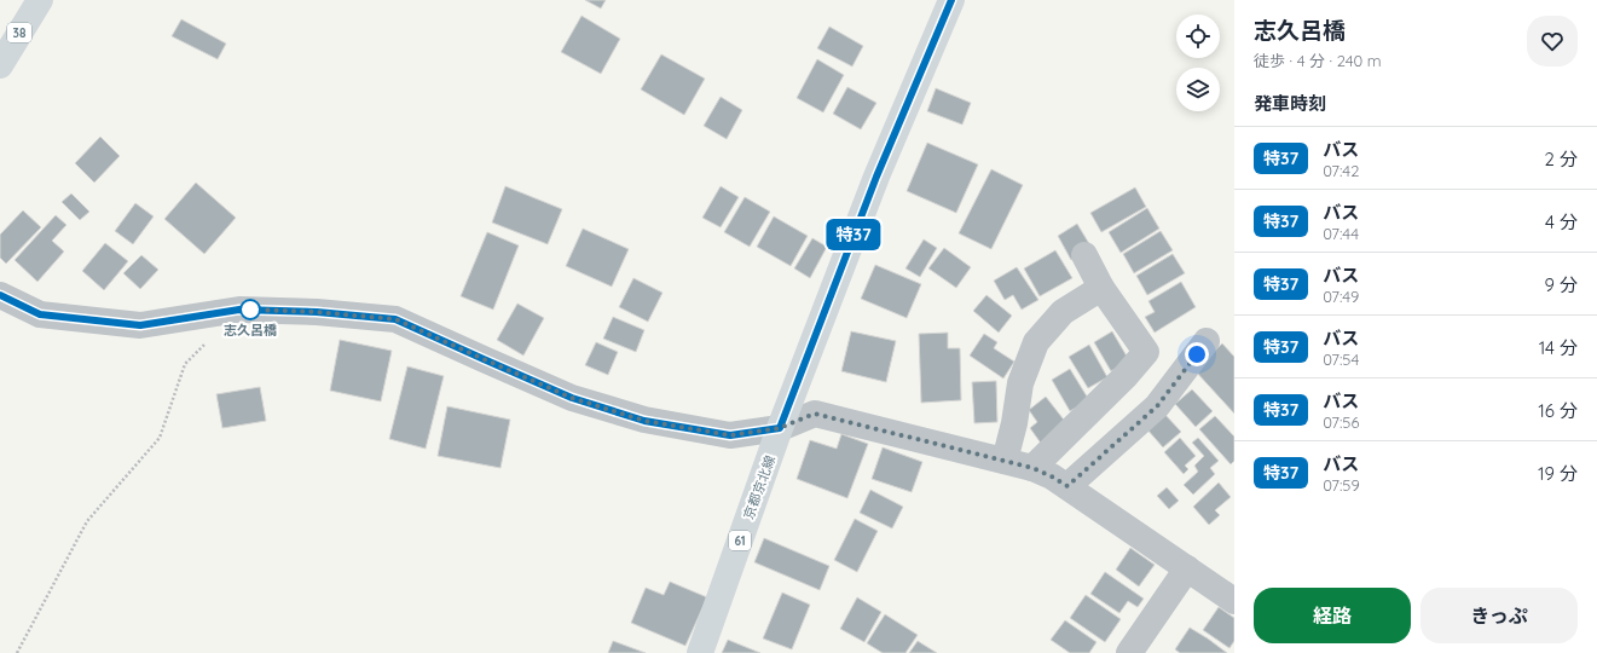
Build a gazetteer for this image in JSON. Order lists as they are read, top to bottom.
{
  "streets": {
    "main road": ["38", "京都京北線", "61"]
  },
  "places": ["志久呂橋"],
  "lines": ["bus line 特37"],
  "page": {
    "on_map": "特37",
    "heading": [
      ["志久呂橋", "徒歩 · 4 分 · 240 m"],
      "発車時刻"
    ],
    "list": [
      {
        "mark": "特37",
        "name": "バス",
        "note": "07:42",
        "value": "2 分"
      },
      {
        "mark": "特37",
        "name": "バス",
        "note": "07:44",
        "value": "4 分"
      },
      {
        "mark": "特37",
        "name": "バス",
        "note": "07:49",
        "value": "9 分"
      },
      {
        "mark": "特37",
        "name": "バス",
        "note": "07:54",
        "value": "14 分"
      },
      {
        "mark": "特37",
        "name": "バス",
        "note": "07:56",
        "value": "16 分"
      },
      {
        "mark": "特37",
        "name": "バス",
        "note": "07:59",
        "value": "19 分"
      }
    ],
    "buttons": ["経路", "きっぷ"]
  }
}
